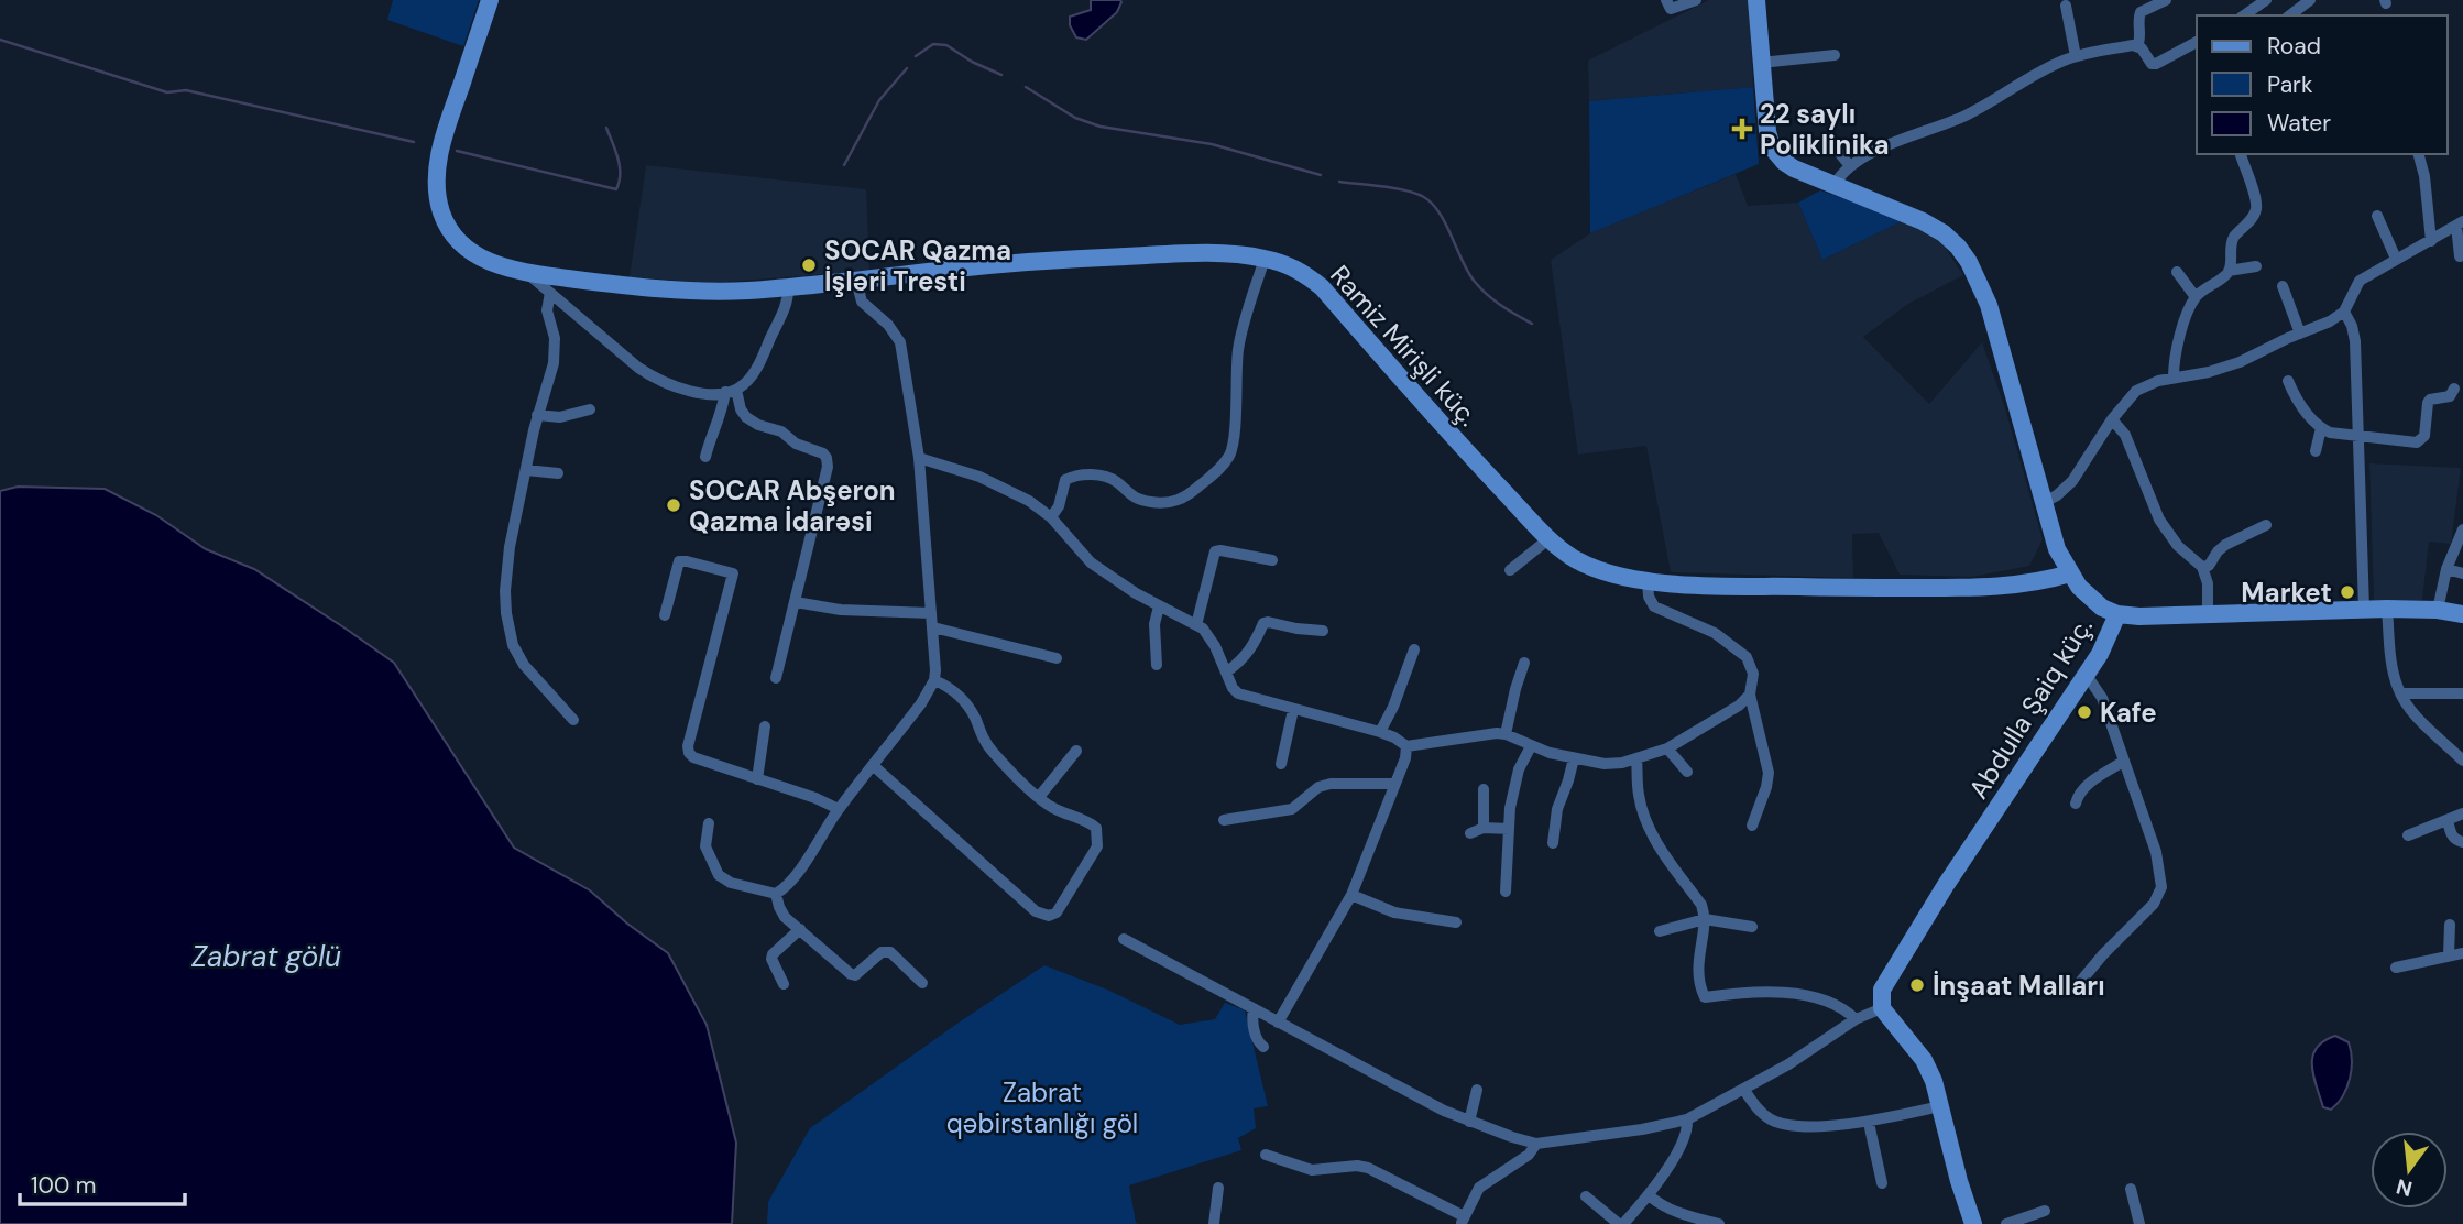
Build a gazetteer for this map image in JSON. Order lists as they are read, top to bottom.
{
  "streets": {
    "street": ["Ramiz Mirişli küç.", "Abdulla Şaiq küç."]
  },
  "crossings": [
    ["Ramiz Mirişli küç.", "Abdulla Şaiq küç."]
  ],
  "water": ["Zabrat gölü"],
  "parks": ["Zabrat qəbirstanlığı göl"],
  "places": {
    "health": ["22 saylı Poliklinika"],
    "other": [
      "SOCAR Qazma İşləri Tresti",
      "SOCAR Abşeron Qazma İdarəsi",
      "Market",
      "Kafe",
      "İnşaat Malları"
    ]
  },
  "legend": ["Road", "Park", "Water"],
  "scale_bar": "100 m",
  "north": "bottom"
}
